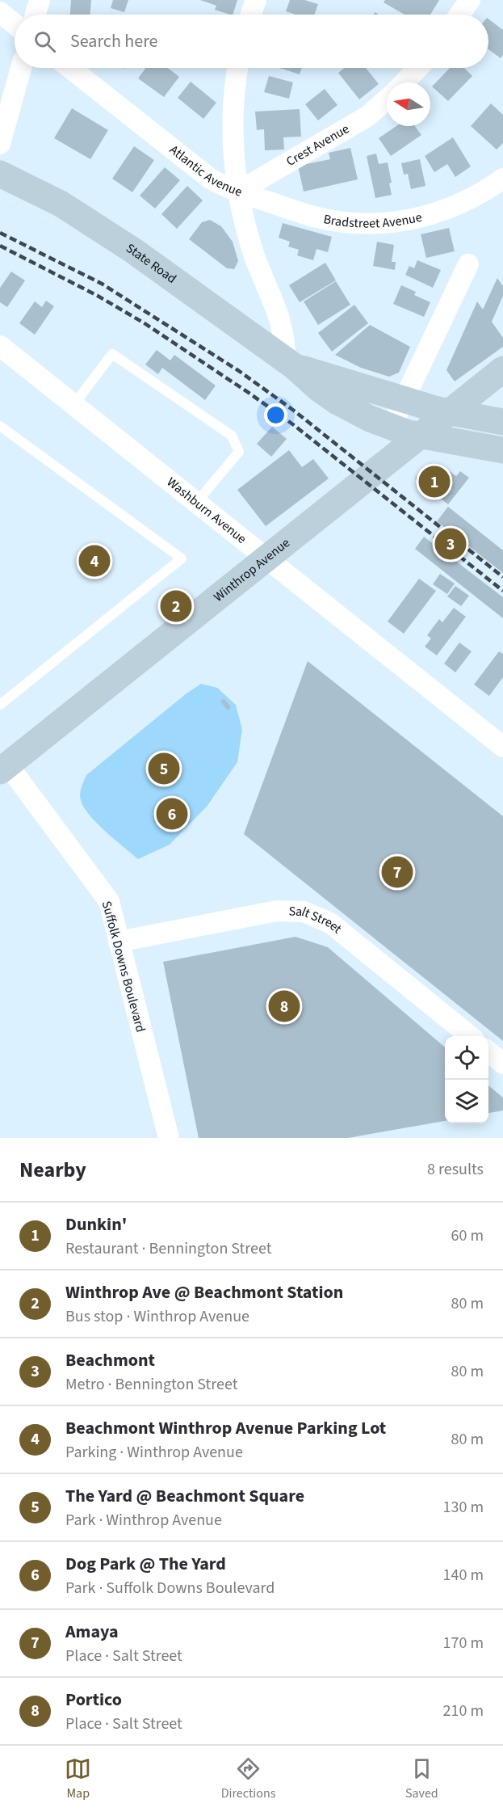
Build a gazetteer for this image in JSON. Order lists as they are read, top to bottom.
{
  "streets": {
    "main road": ["State Road", "Winthrop Avenue"],
    "street": [
      "Crest Avenue",
      "Atlantic Avenue",
      "Bradstreet Avenue",
      "Washburn Avenue",
      "Salt Street",
      "Suffolk Downs Boulevard"
    ]
  },
  "crossings": [
    ["Crest Avenue", "Atlantic Avenue"],
    ["Crest Avenue", "Bradstreet Avenue"],
    ["Atlantic Avenue", "Bradstreet Avenue"],
    ["Atlantic Avenue", "State Road"],
    ["State Road", "Winthrop Avenue"],
    ["Washburn Avenue", "Winthrop Avenue"],
    ["Winthrop Avenue", "Suffolk Downs Boulevard"],
    ["Salt Street", "Suffolk Downs Boulevard"]
  ],
  "north": "left",
  "page": {
    "search": "Search here",
    "pins": [
      "1",
      "3",
      "4",
      "2",
      "5",
      "6",
      "7",
      "8"
    ],
    "heading": ["Nearby", "8 results"],
    "list": [
      {
        "mark": "1",
        "name": "Dunkin'",
        "note": "Restaurant · Bennington Street",
        "value": "60 m"
      },
      {
        "mark": "2",
        "name": "Winthrop Ave @ Beachmont Station",
        "note": "Bus stop · Winthrop Avenue",
        "value": "80 m"
      },
      {
        "mark": "3",
        "name": "Beachmont",
        "note": "Metro · Bennington Street",
        "value": "80 m"
      },
      {
        "mark": "4",
        "name": "Beachmont Winthrop Avenue Parking Lot",
        "note": "Parking · Winthrop Avenue",
        "value": "80 m"
      },
      {
        "mark": "5",
        "name": "The Yard @ Beachmont Square",
        "note": "Park · Winthrop Avenue",
        "value": "130 m"
      },
      {
        "mark": "6",
        "name": "Dog Park @ The Yard",
        "note": "Park · Suffolk Downs Boulevard",
        "value": "140 m"
      },
      {
        "mark": "7",
        "name": "Amaya",
        "note": "Place · Salt Street",
        "value": "170 m"
      },
      {
        "mark": "8",
        "name": "Portico",
        "note": "Place · Salt Street",
        "value": "210 m"
      }
    ],
    "nav": ["Map", "Directions", "Saved"]
  }
}
